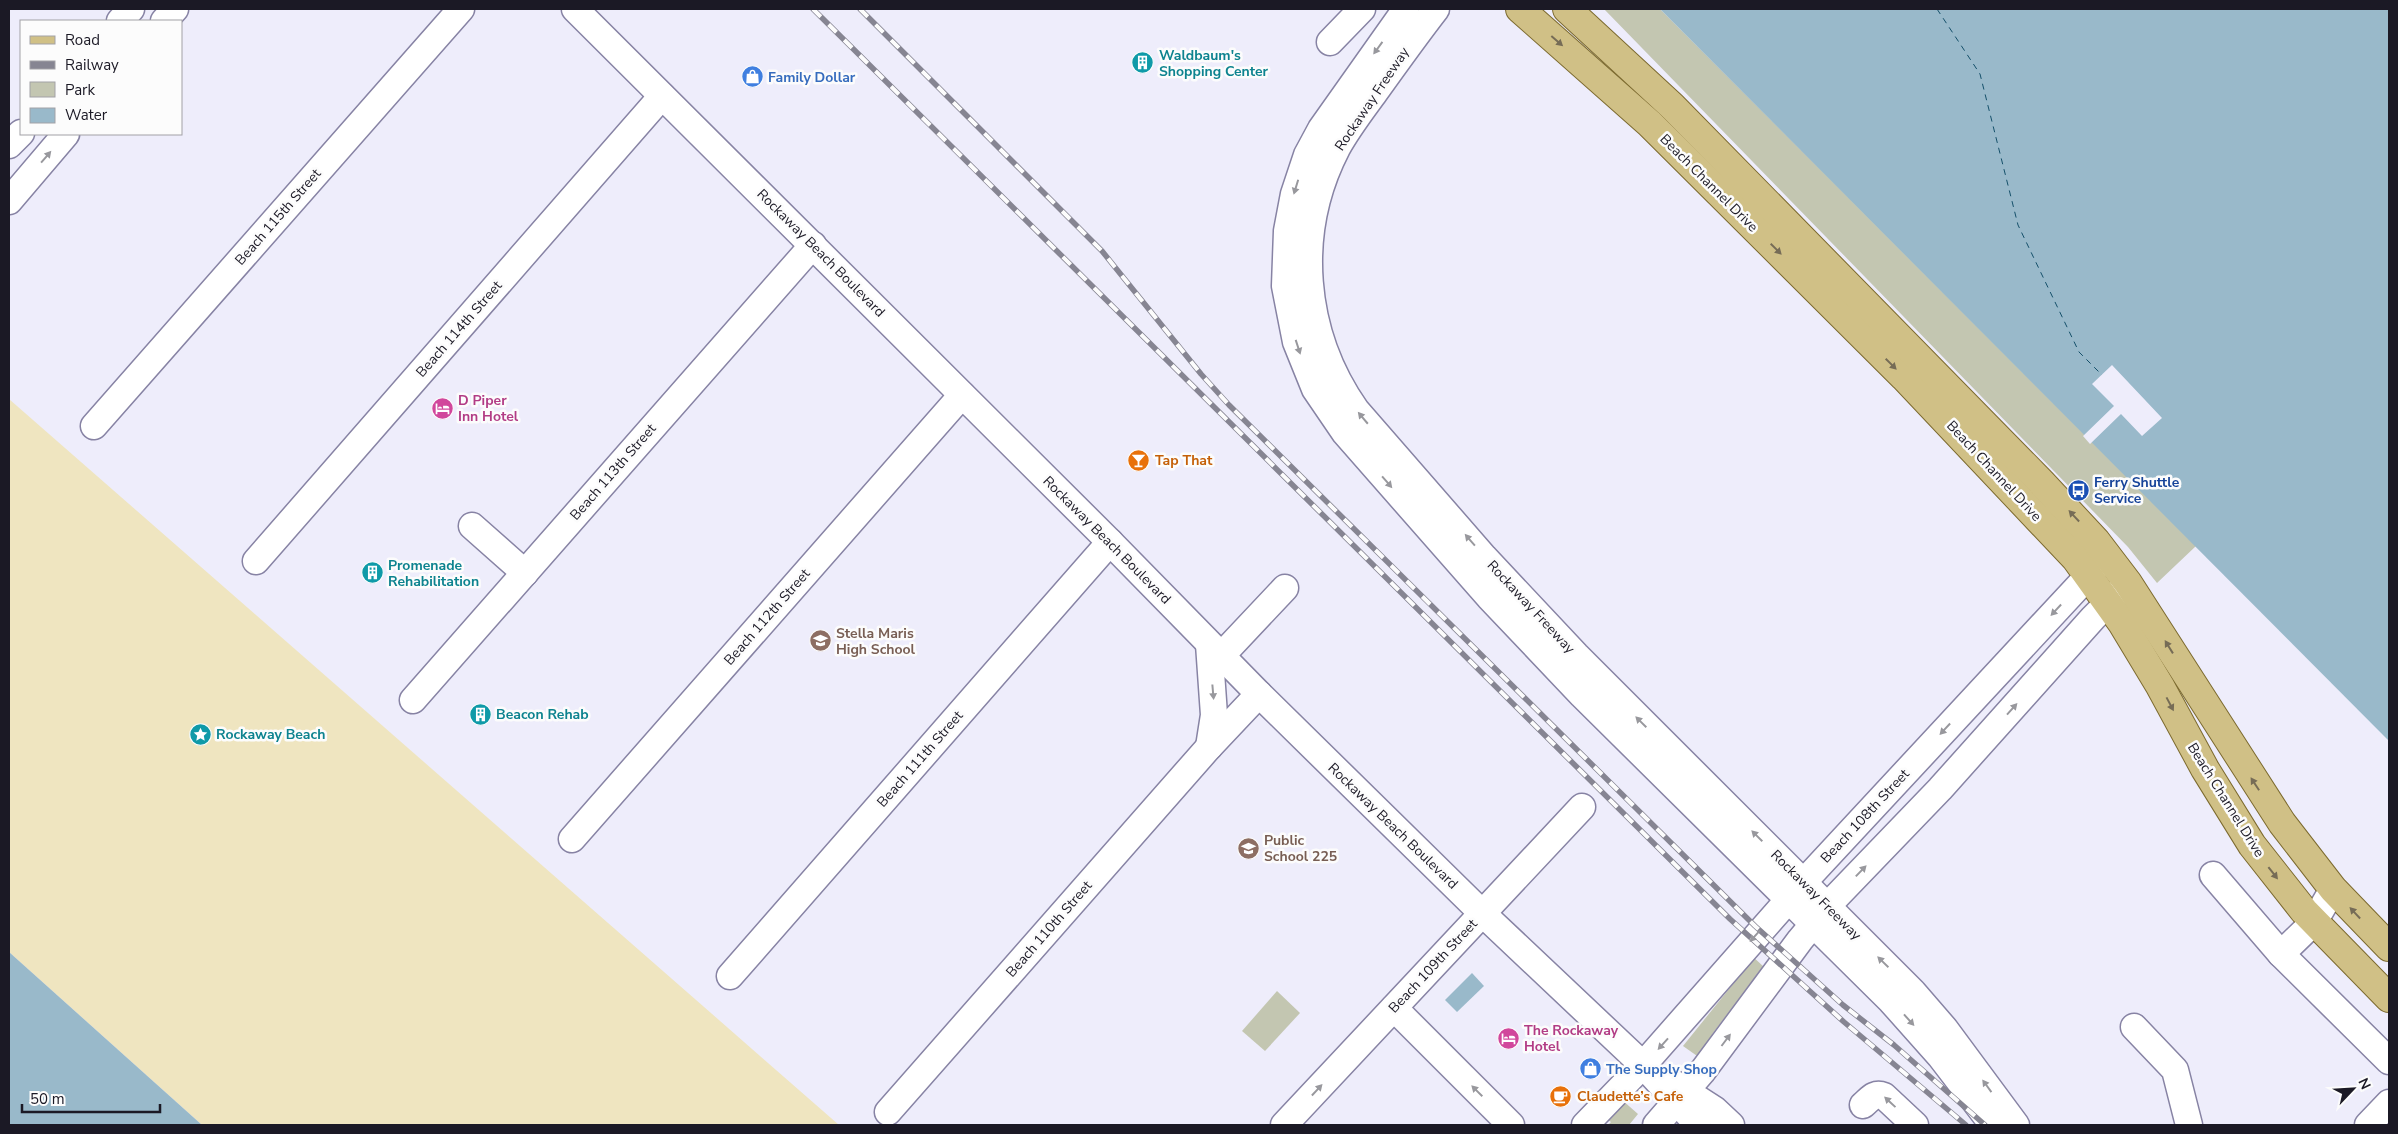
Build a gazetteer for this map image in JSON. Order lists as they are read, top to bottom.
{
  "streets": {
    "main road": ["Beach Channel Drive"],
    "street": [
      "Rockaway Freeway",
      "Beach 115th Street",
      "Rockaway Beach Boulevard",
      "Beach 114th Street",
      "Beach 113th Street",
      "Beach 112th Street",
      "Beach 111th Street",
      "Beach 108th Street",
      "Beach 110th Street",
      "Beach 109th Street"
    ]
  },
  "crossings": [
    ["Rockaway Freeway", "Beach 108th Street"],
    ["Beach Channel Drive", "Beach 108th Street"],
    ["Rockaway Beach Boulevard", "Beach 114th Street"],
    ["Rockaway Beach Boulevard", "Beach 113th Street"],
    ["Rockaway Beach Boulevard", "Beach 112th Street"],
    ["Rockaway Beach Boulevard", "Beach 111th Street"],
    ["Rockaway Beach Boulevard", "Beach 108th Street"],
    ["Rockaway Beach Boulevard", "Beach 110th Street"],
    ["Rockaway Beach Boulevard", "Beach 109th Street"]
  ],
  "one_way": ["Beach 109th Street"],
  "places": {
    "building": ["Waldbaum's Shopping Center", "Promenade Rehabilitation", "Beacon Rehab"],
    "shop": ["Family Dollar", "The Supply Shop"],
    "hotel": ["D Piper Inn Hotel", "The Rockaway Hotel"],
    "bar": ["Tap That"],
    "bus stop": ["Ferry Shuttle Service"],
    "school or university": ["Stella Maris High School", "Public School 225"],
    "place": ["Rockaway Beach"],
    "cafe": ["Claudette’s Cafe"]
  },
  "legend": [
    "Road",
    "Railway",
    "Park",
    "Water"
  ],
  "scale_bar": "50 m",
  "north": "top right"
}
